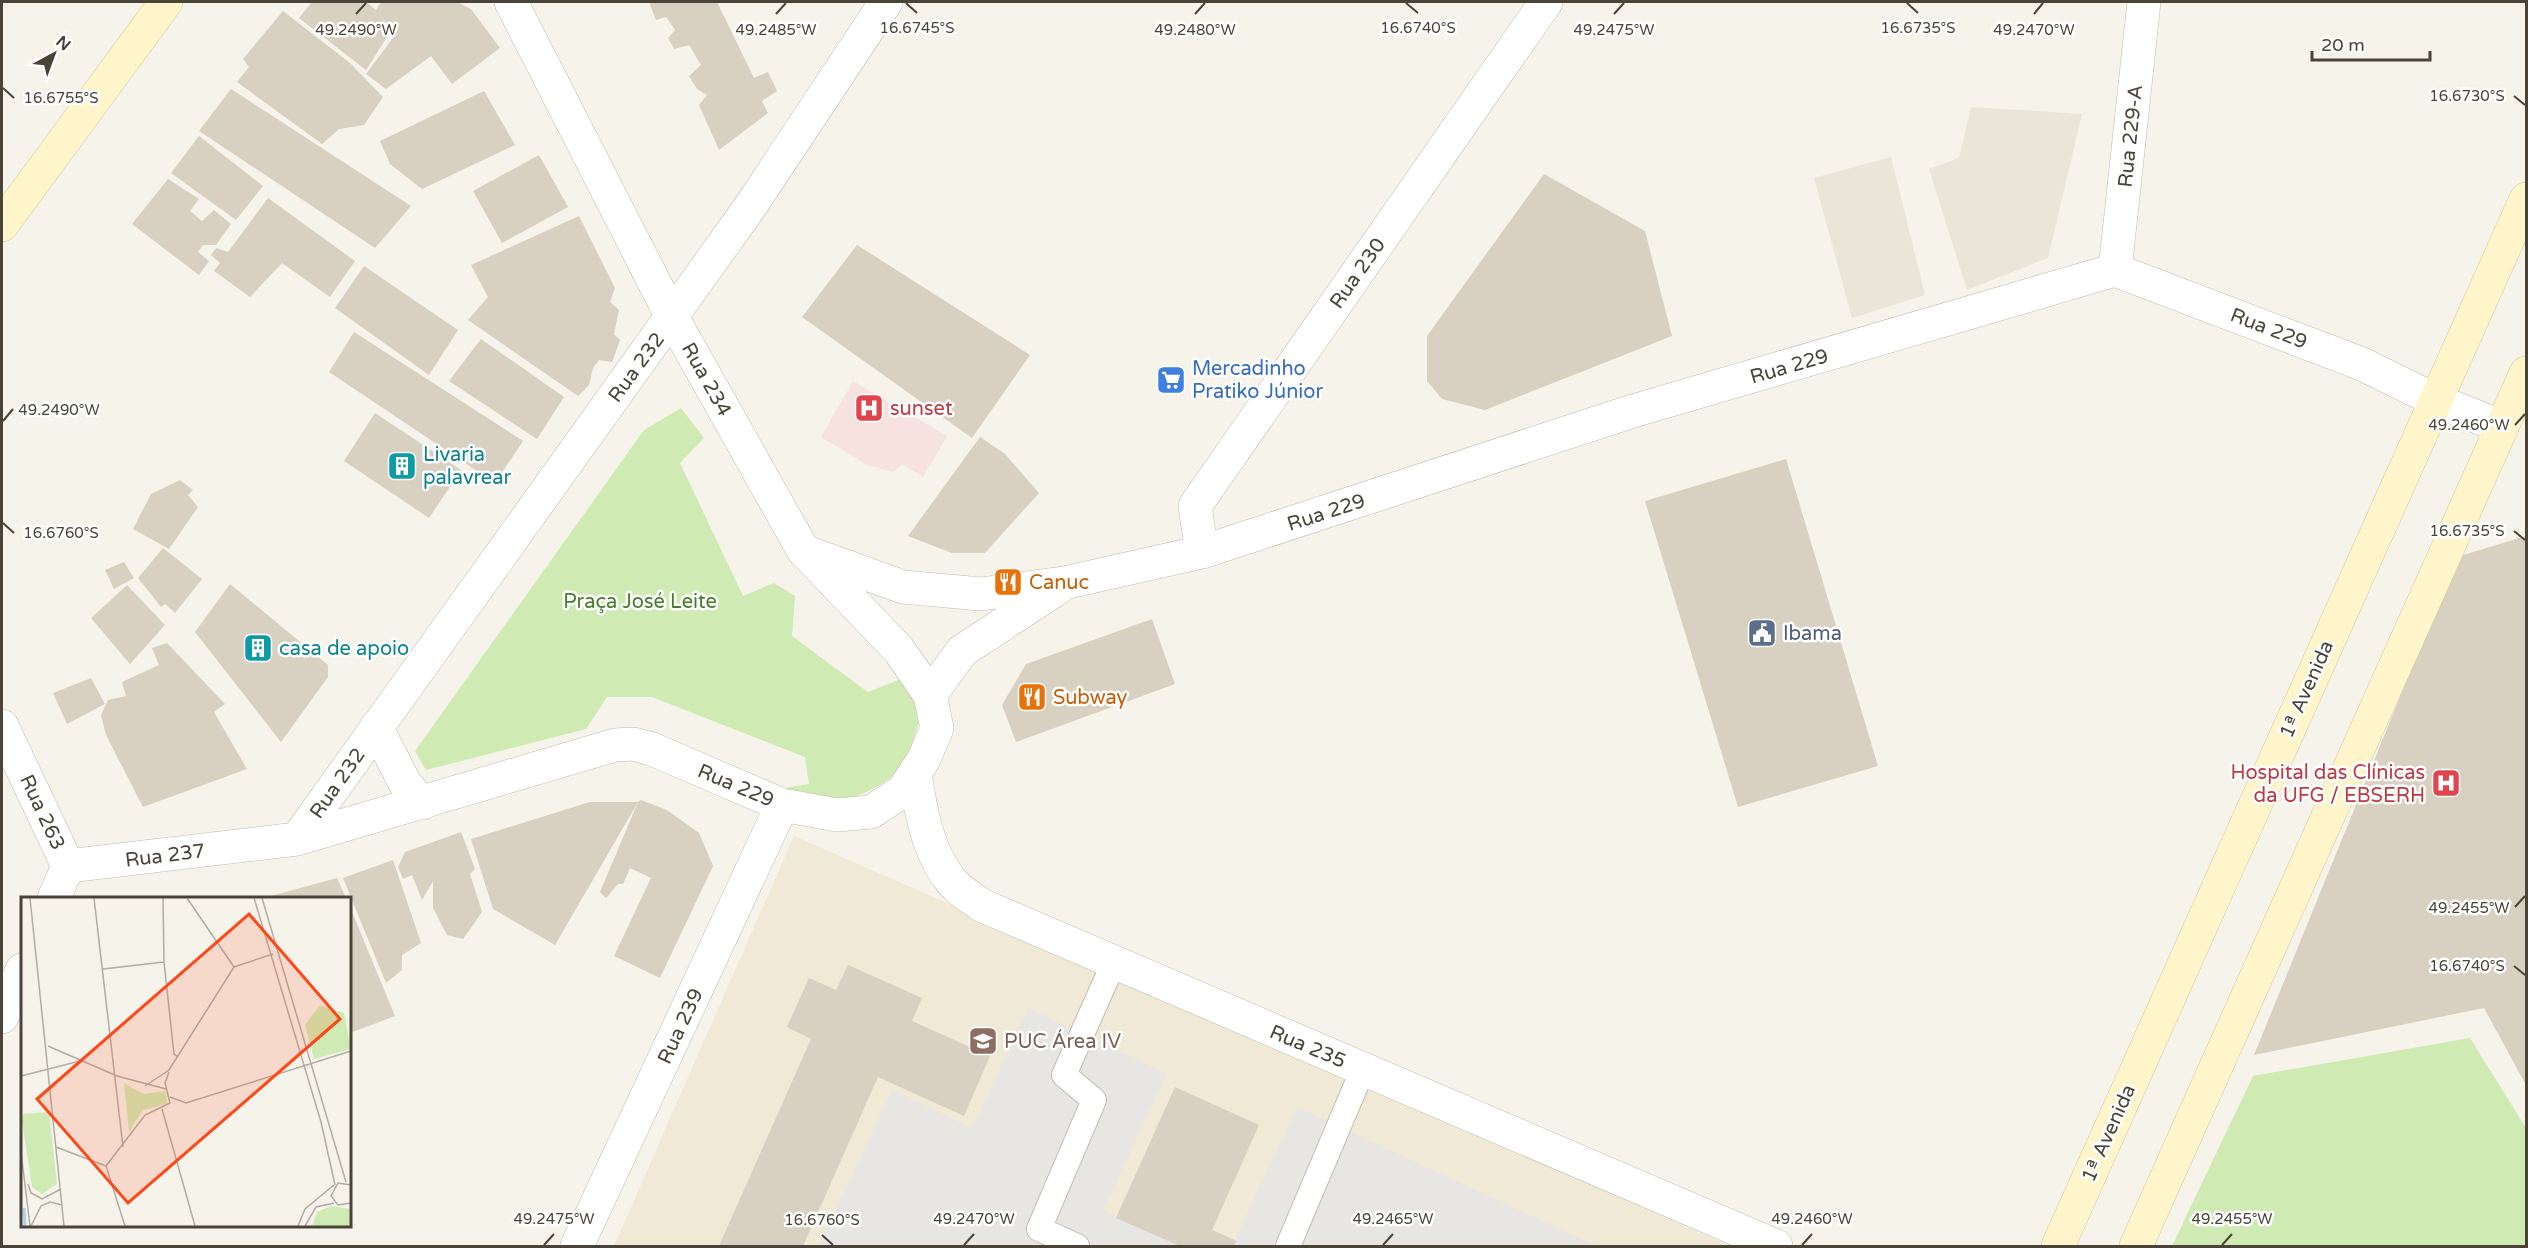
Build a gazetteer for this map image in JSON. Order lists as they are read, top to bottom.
{
  "streets": {
    "main road": ["1ª Avenida"],
    "street": [
      "Rua 229-A",
      "Rua 230",
      "Rua 229",
      "Rua 232",
      "Rua 234",
      "Rua 263",
      "Rua 237",
      "Rua 239",
      "Rua 235"
    ]
  },
  "crossings": [
    ["Rua 229-A", "Rua 229"],
    ["Rua 230", "Rua 229"],
    ["Rua 229", "Rua 232"],
    ["Rua 229", "Rua 234"],
    ["Rua 229", "1ª Avenida"],
    ["Rua 229", "Rua 237"],
    ["Rua 229", "Rua 239"],
    ["Rua 229", "Rua 235"],
    ["Rua 232", "Rua 234"],
    ["Rua 232", "Rua 237"],
    ["Rua 263", "Rua 237"]
  ],
  "parks": ["Praça José Leite"],
  "places": {
    "supermarket": ["Mercadinho Pratiko Júnior"],
    "hospital": ["sunset", "Hospital das Clínicas da UFG / EBSERH"],
    "building": ["Livaria palavrear", "casa de apoio"],
    "restaurant": ["Canuc", "Subway"],
    "public building": ["Ibama"],
    "school or university": ["PUC Área IV"]
  },
  "scale_bar": "20 m",
  "north": "top right",
  "coordinates": [
    "16.6745°S",
    "16.6740°S",
    "16.6735°S",
    "49.2490°W",
    "49.2485°W",
    "49.2470°W",
    "49.2480°W",
    "49.2475°W",
    "16.6730°S",
    "16.6755°S",
    "49.2460°W",
    "16.6760°S",
    "49.2455°W",
    "49.2465°W"
  ]
}
